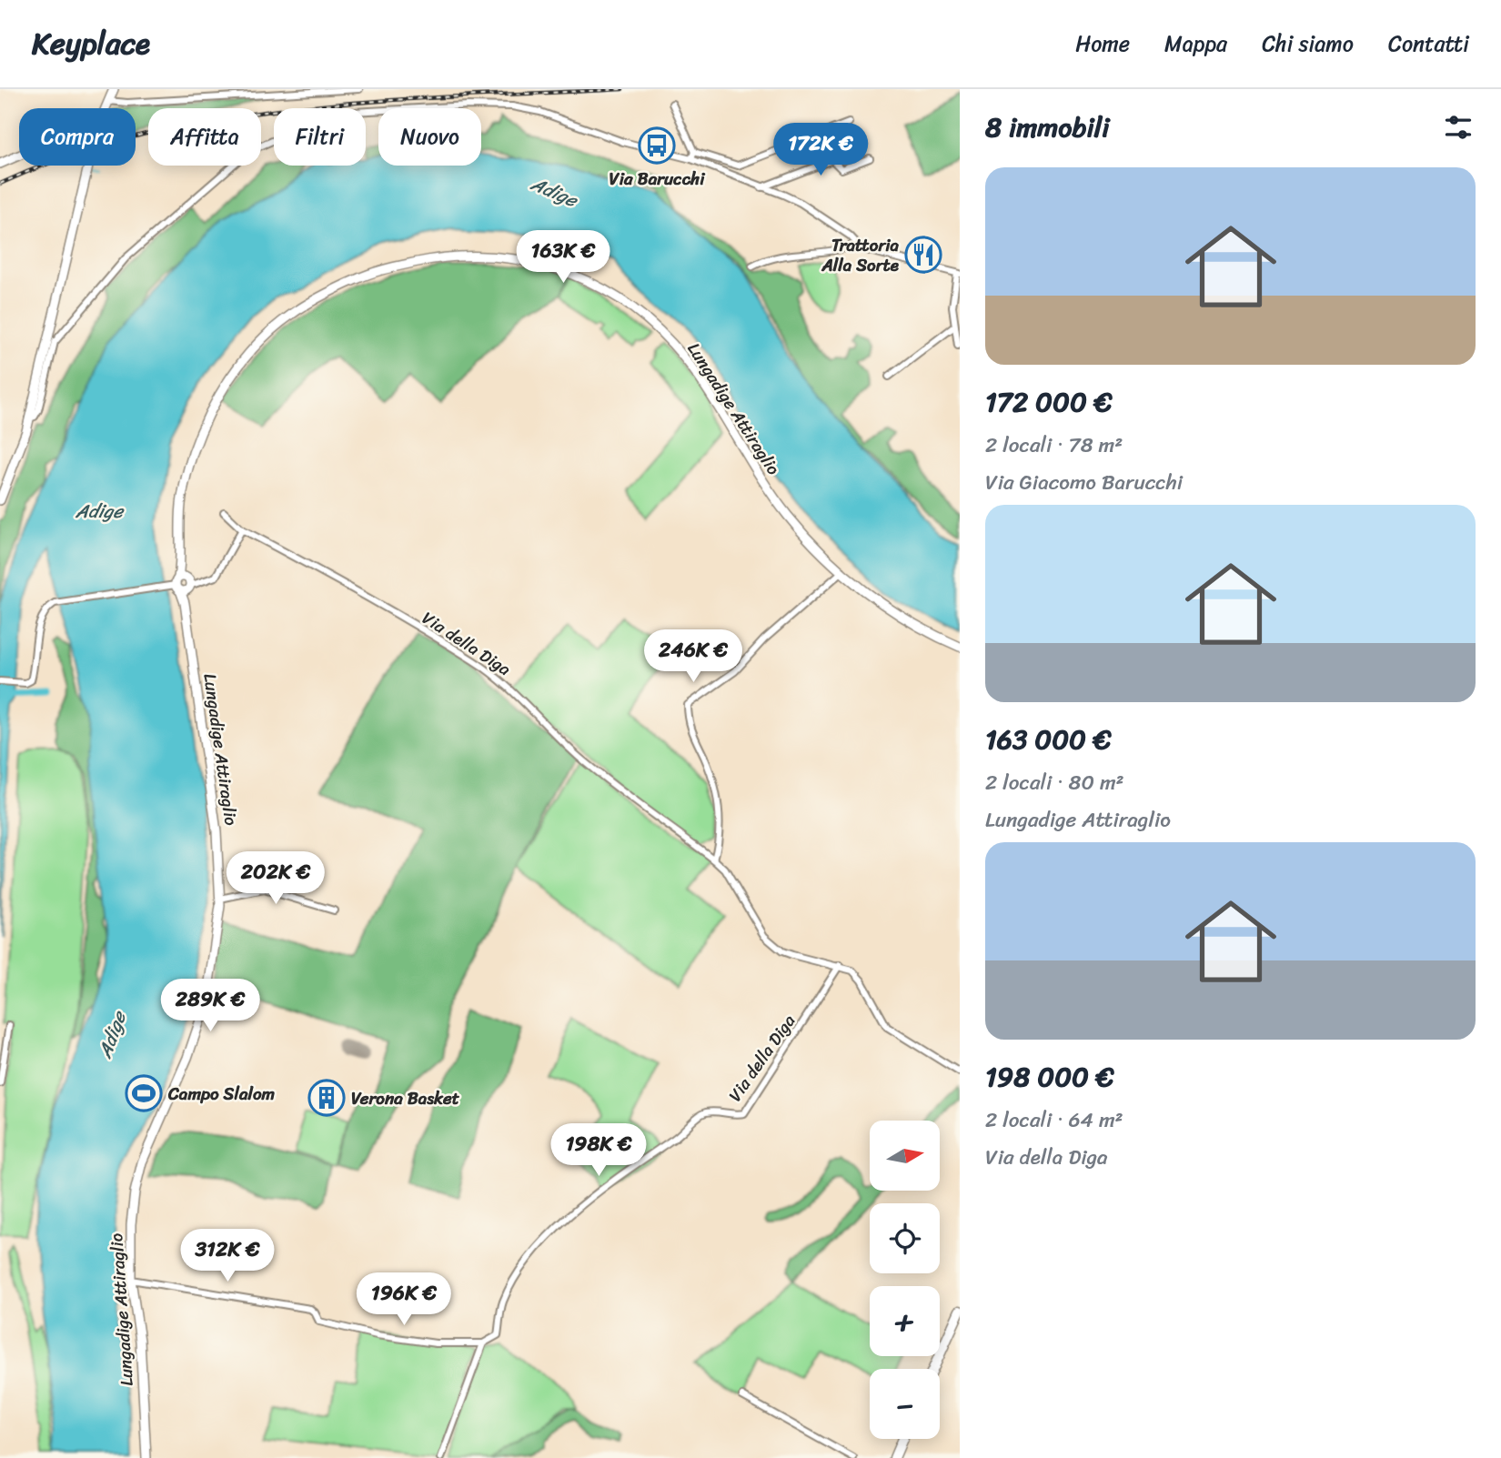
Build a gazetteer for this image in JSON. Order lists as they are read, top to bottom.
{
  "streets": {
    "street": ["Lungadige Attiraglio", "Via della Diga"]
  },
  "water": ["Adige"],
  "places": {
    "bus stop": ["Via Barucchi"],
    "restaurant": ["Trattoria Alla Sorte"],
    "sports": ["Campo Slalom"],
    "building": ["Verona Basket"]
  },
  "north": "right",
  "page": {
    "header": "Keyplace",
    "nav": [
      "Home",
      "Mappa",
      "Chi siamo",
      "Contatti"
    ],
    "heading": "8 immobili",
    "chip": [
      "Compra",
      "Affitta",
      "Filtri",
      "Nuovo"
    ],
    "price": [
      "172K €",
      "163K €",
      "246K €",
      "202K €",
      "289K €",
      "198K €",
      "312K €",
      "196K €"
    ],
    "list": [
      {
        "name": "172 000 €",
        "note": "2 locali · 78 m² · Via Giacomo Barucchi"
      },
      {
        "name": "163 000 €",
        "note": "2 locali · 80 m² · Lungadige Attiraglio"
      },
      {
        "name": "198 000 €",
        "note": "2 locali · 64 m² · Via della Diga"
      }
    ],
    "map_buttons": ["+", "−"]
  }
}
